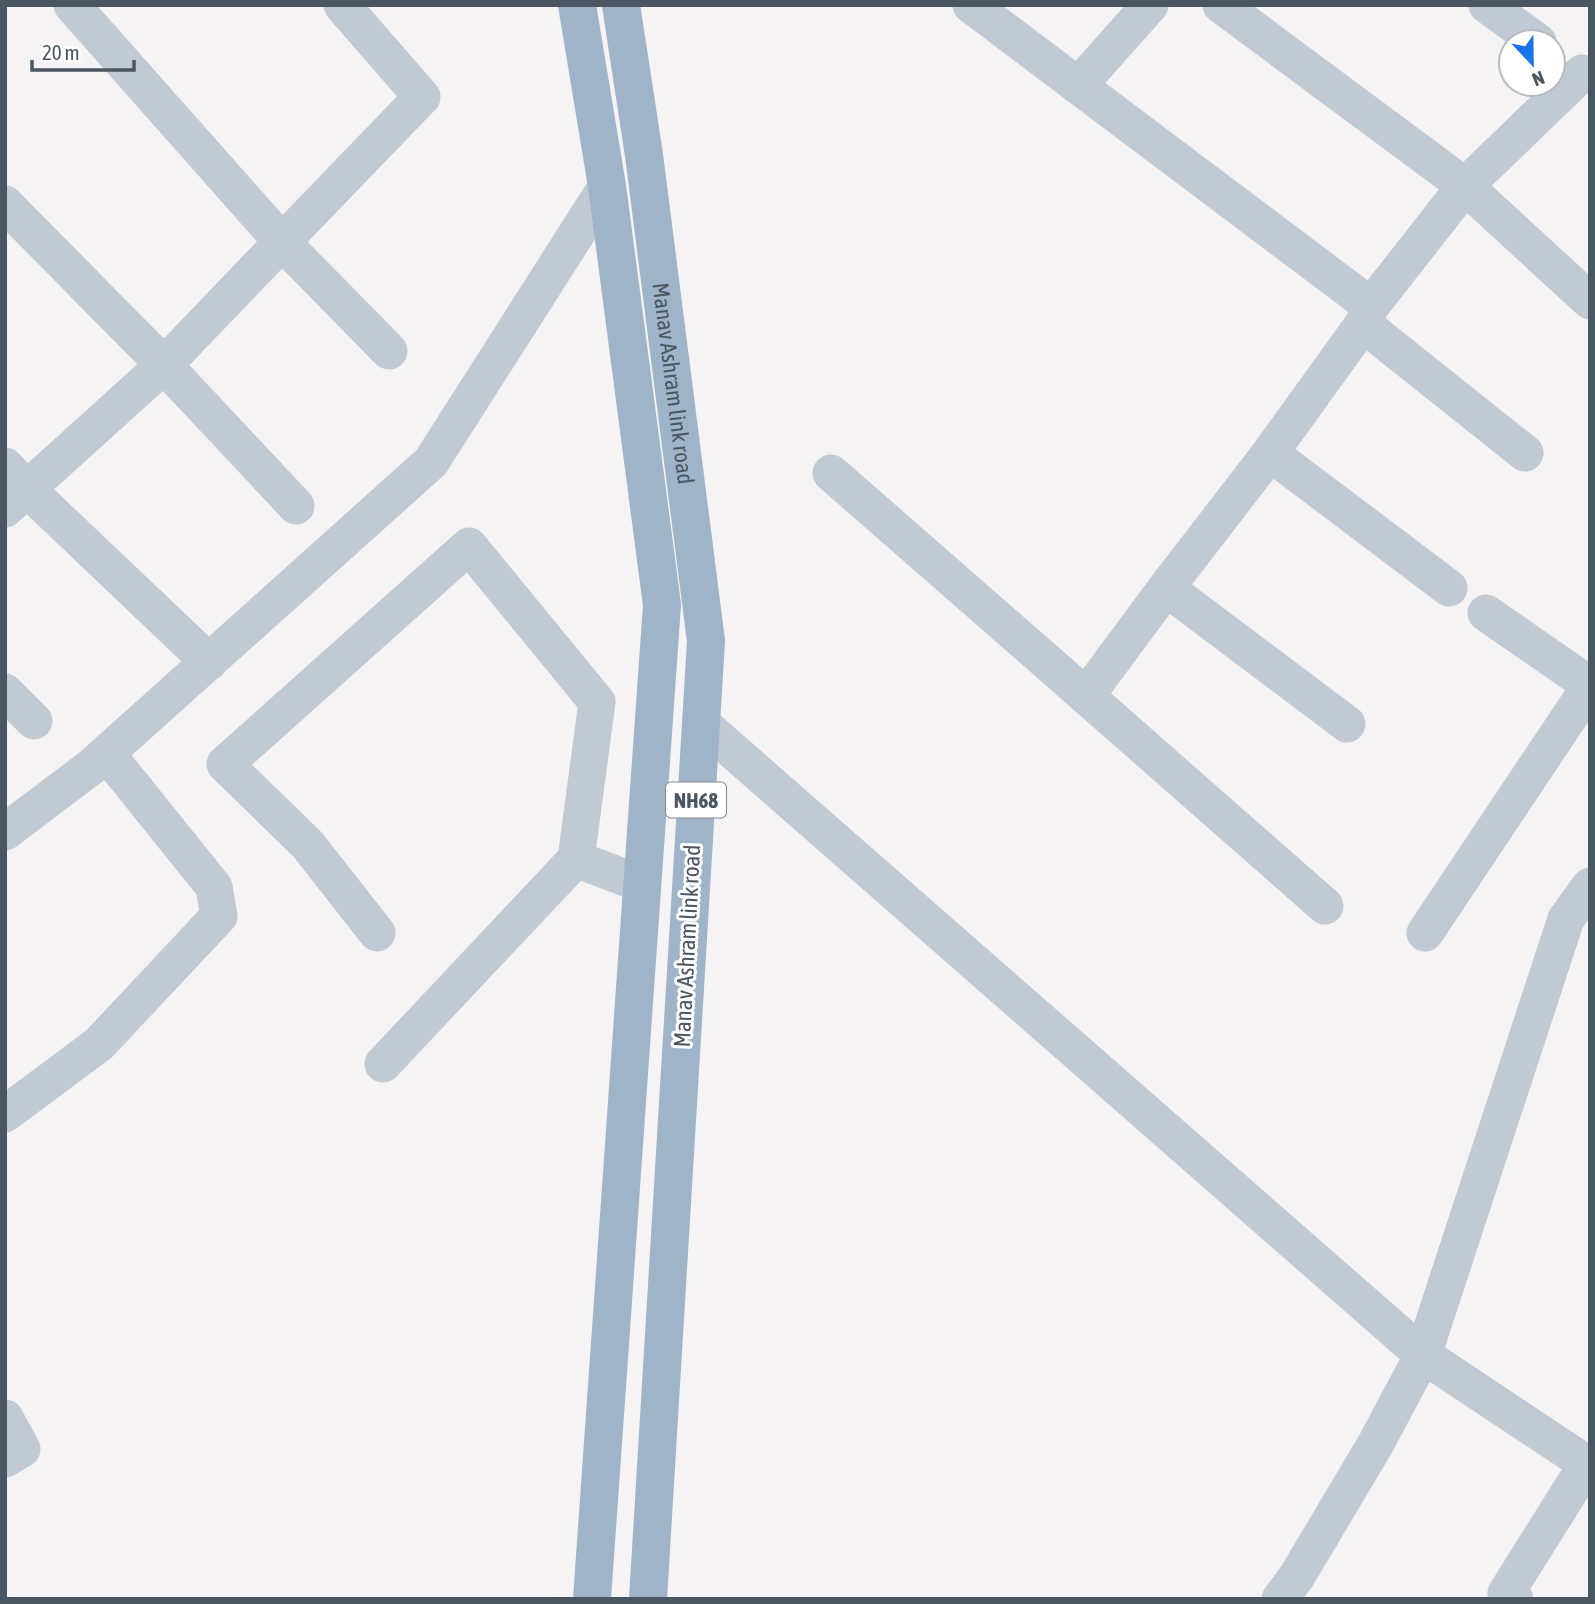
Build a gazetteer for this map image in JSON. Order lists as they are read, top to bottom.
{
  "streets": {
    "highway": ["Manav Ashram link road", "NH68"]
  },
  "scale_bar": "20 m",
  "north": "bottom"
}
